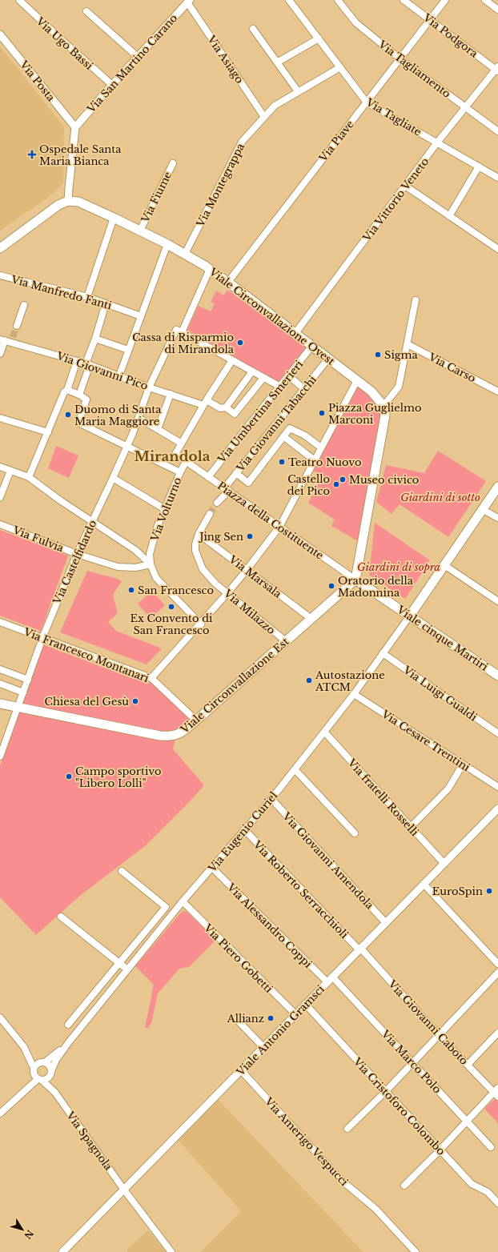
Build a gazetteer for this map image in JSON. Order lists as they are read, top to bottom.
{
  "streets": {
    "main road": ["Viale Circonvallazione Ovest", "Viale cinque Martiri", "Viale Circonvallazione Est"],
    "street": [
      "Via Podgora",
      "Via Ugo Bassi",
      "Via Asiago",
      "Via San Martino Carano",
      "Via Tagliamento",
      "Via Posta",
      "Via Tagliate",
      "Via Piave",
      "Via Montegrappa",
      "Via Fiume",
      "Via Vittorio Veneto",
      "Via Manfredo Fanti",
      "Via Carso",
      "Via Giovanni Pico",
      "Via Umbertina Smerieri",
      "Via Giovanni Tabacchi",
      "Via Volturno",
      "Piazza della Costituente",
      "Via Fulvia",
      "Via Castelfidardo",
      "Via Marsala",
      "Via Milazzo",
      "Via Francesco Montanari",
      "Via Luigi Gualdi",
      "Via Cesare Trentini",
      "Via fratelli Rosselli",
      "Via Eugenio Curiel",
      "Via Giovanni Amendola",
      "Via Roberto Serracchioli",
      "Via Alessandro Coppi",
      "Via Piero Gobetti",
      "Via Giovanni Caboto",
      "Viale Antonio Gramsci",
      "Via Marco Polo",
      "Via Cristoforo Colombo",
      "Via Spagnola",
      "Via Amerigo Vespucci"
    ]
  },
  "crossings": [
    ["Via Podgora", "Via Piave"],
    ["Via Podgora", "Via Vittorio Veneto"],
    ["Via Ugo Bassi", "Via San Martino Carano"],
    ["Via Asiago", "Via San Martino Carano"],
    ["Via Asiago", "Via Montegrappa"],
    ["Via San Martino Carano", "Via Posta"],
    ["Via Tagliamento", "Via Piave"],
    ["Via Tagliamento", "Via Vittorio Veneto"],
    ["Via Tagliate", "Via Piave"],
    ["Via Tagliate", "Via Montegrappa"],
    ["Via Tagliate", "Via Vittorio Veneto"],
    ["Via Piave", "Viale Circonvallazione Ovest"],
    ["Via Montegrappa", "Viale Circonvallazione Ovest"],
    ["Via Fiume", "Viale Circonvallazione Ovest"],
    ["Via Vittorio Veneto", "Viale Circonvallazione Ovest"],
    ["Viale Circonvallazione Ovest", "Via Umbertina Smerieri"],
    ["Viale Circonvallazione Ovest", "Via Giovanni Tabacchi"],
    ["Via Giovanni Pico", "Via Castelfidardo"],
    ["Via Umbertina Smerieri", "Piazza della Costituente"],
    ["Via Giovanni Tabacchi", "Piazza della Costituente"],
    ["Via Volturno", "Via Fulvia"],
    ["Piazza della Costituente", "Viale cinque Martiri"],
    ["Piazza della Costituente", "Viale Circonvallazione Est"],
    ["Via Fulvia", "Via Castelfidardo"],
    ["Via Castelfidardo", "Via Francesco Montanari"],
    ["Via Castelfidardo", "Viale Circonvallazione Est"],
    ["Via Marsala", "Via Milazzo"],
    ["Via Marsala", "Viale Circonvallazione Est"],
    ["Via Milazzo", "Viale Circonvallazione Est"],
    ["Viale cinque Martiri", "Viale Circonvallazione Est"],
    ["Viale cinque Martiri", "Via Eugenio Curiel"],
    ["Via Francesco Montanari", "Viale Circonvallazione Est"],
    ["Via Luigi Gualdi", "Via Eugenio Curiel"],
    ["Via Cesare Trentini", "Via Eugenio Curiel"],
    ["Via fratelli Rosselli", "Via Eugenio Curiel"],
    ["Via fratelli Rosselli", "Viale Antonio Gramsci"],
    ["Via Eugenio Curiel", "Via Giovanni Amendola"],
    ["Via Eugenio Curiel", "Via Roberto Serracchioli"],
    ["Via Eugenio Curiel", "Via Alessandro Coppi"],
    ["Via Eugenio Curiel", "Via Piero Gobetti"],
    ["Via Eugenio Curiel", "Via Spagnola"],
    ["Via Giovanni Amendola", "Viale Antonio Gramsci"],
    ["Via Roberto Serracchioli", "Via Giovanni Caboto"],
    ["Via Roberto Serracchioli", "Viale Antonio Gramsci"],
    ["Via Alessandro Coppi", "Viale Antonio Gramsci"],
    ["Via Alessandro Coppi", "Via Marco Polo"],
    ["Via Piero Gobetti", "Viale Antonio Gramsci"],
    ["Via Giovanni Caboto", "Viale Antonio Gramsci"],
    ["Viale Antonio Gramsci", "Via Marco Polo"],
    ["Viale Antonio Gramsci", "Via Cristoforo Colombo"],
    ["Viale Antonio Gramsci", "Via Spagnola"],
    ["Viale Antonio Gramsci", "Via Amerigo Vespucci"]
  ],
  "districts": ["Mirandola"],
  "parks": ["Giardini di sotto", "Giardini di sopra"],
  "places": {
    "health": ["Ospedale Santa Maria Bianca"],
    "other": [
      "Cassa di Risparmio di Mirandola",
      "Sigma",
      "Piazza Guglielmo Marconi",
      "Duomo di Santa Maria Maggiore",
      "Teatro Nuovo",
      "Museo civico",
      "Castello dei Pico",
      "Jing Sen",
      "Oratorio della Madonnina",
      "San Francesco",
      "Ex Convento di San Francesco",
      "Autostazione ATCM",
      "Chiesa del Gesù",
      "Campo sportivo \"Libero Lolli\"",
      "EuroSpin",
      "Allianz"
    ]
  },
  "north": "bottom right"
}
